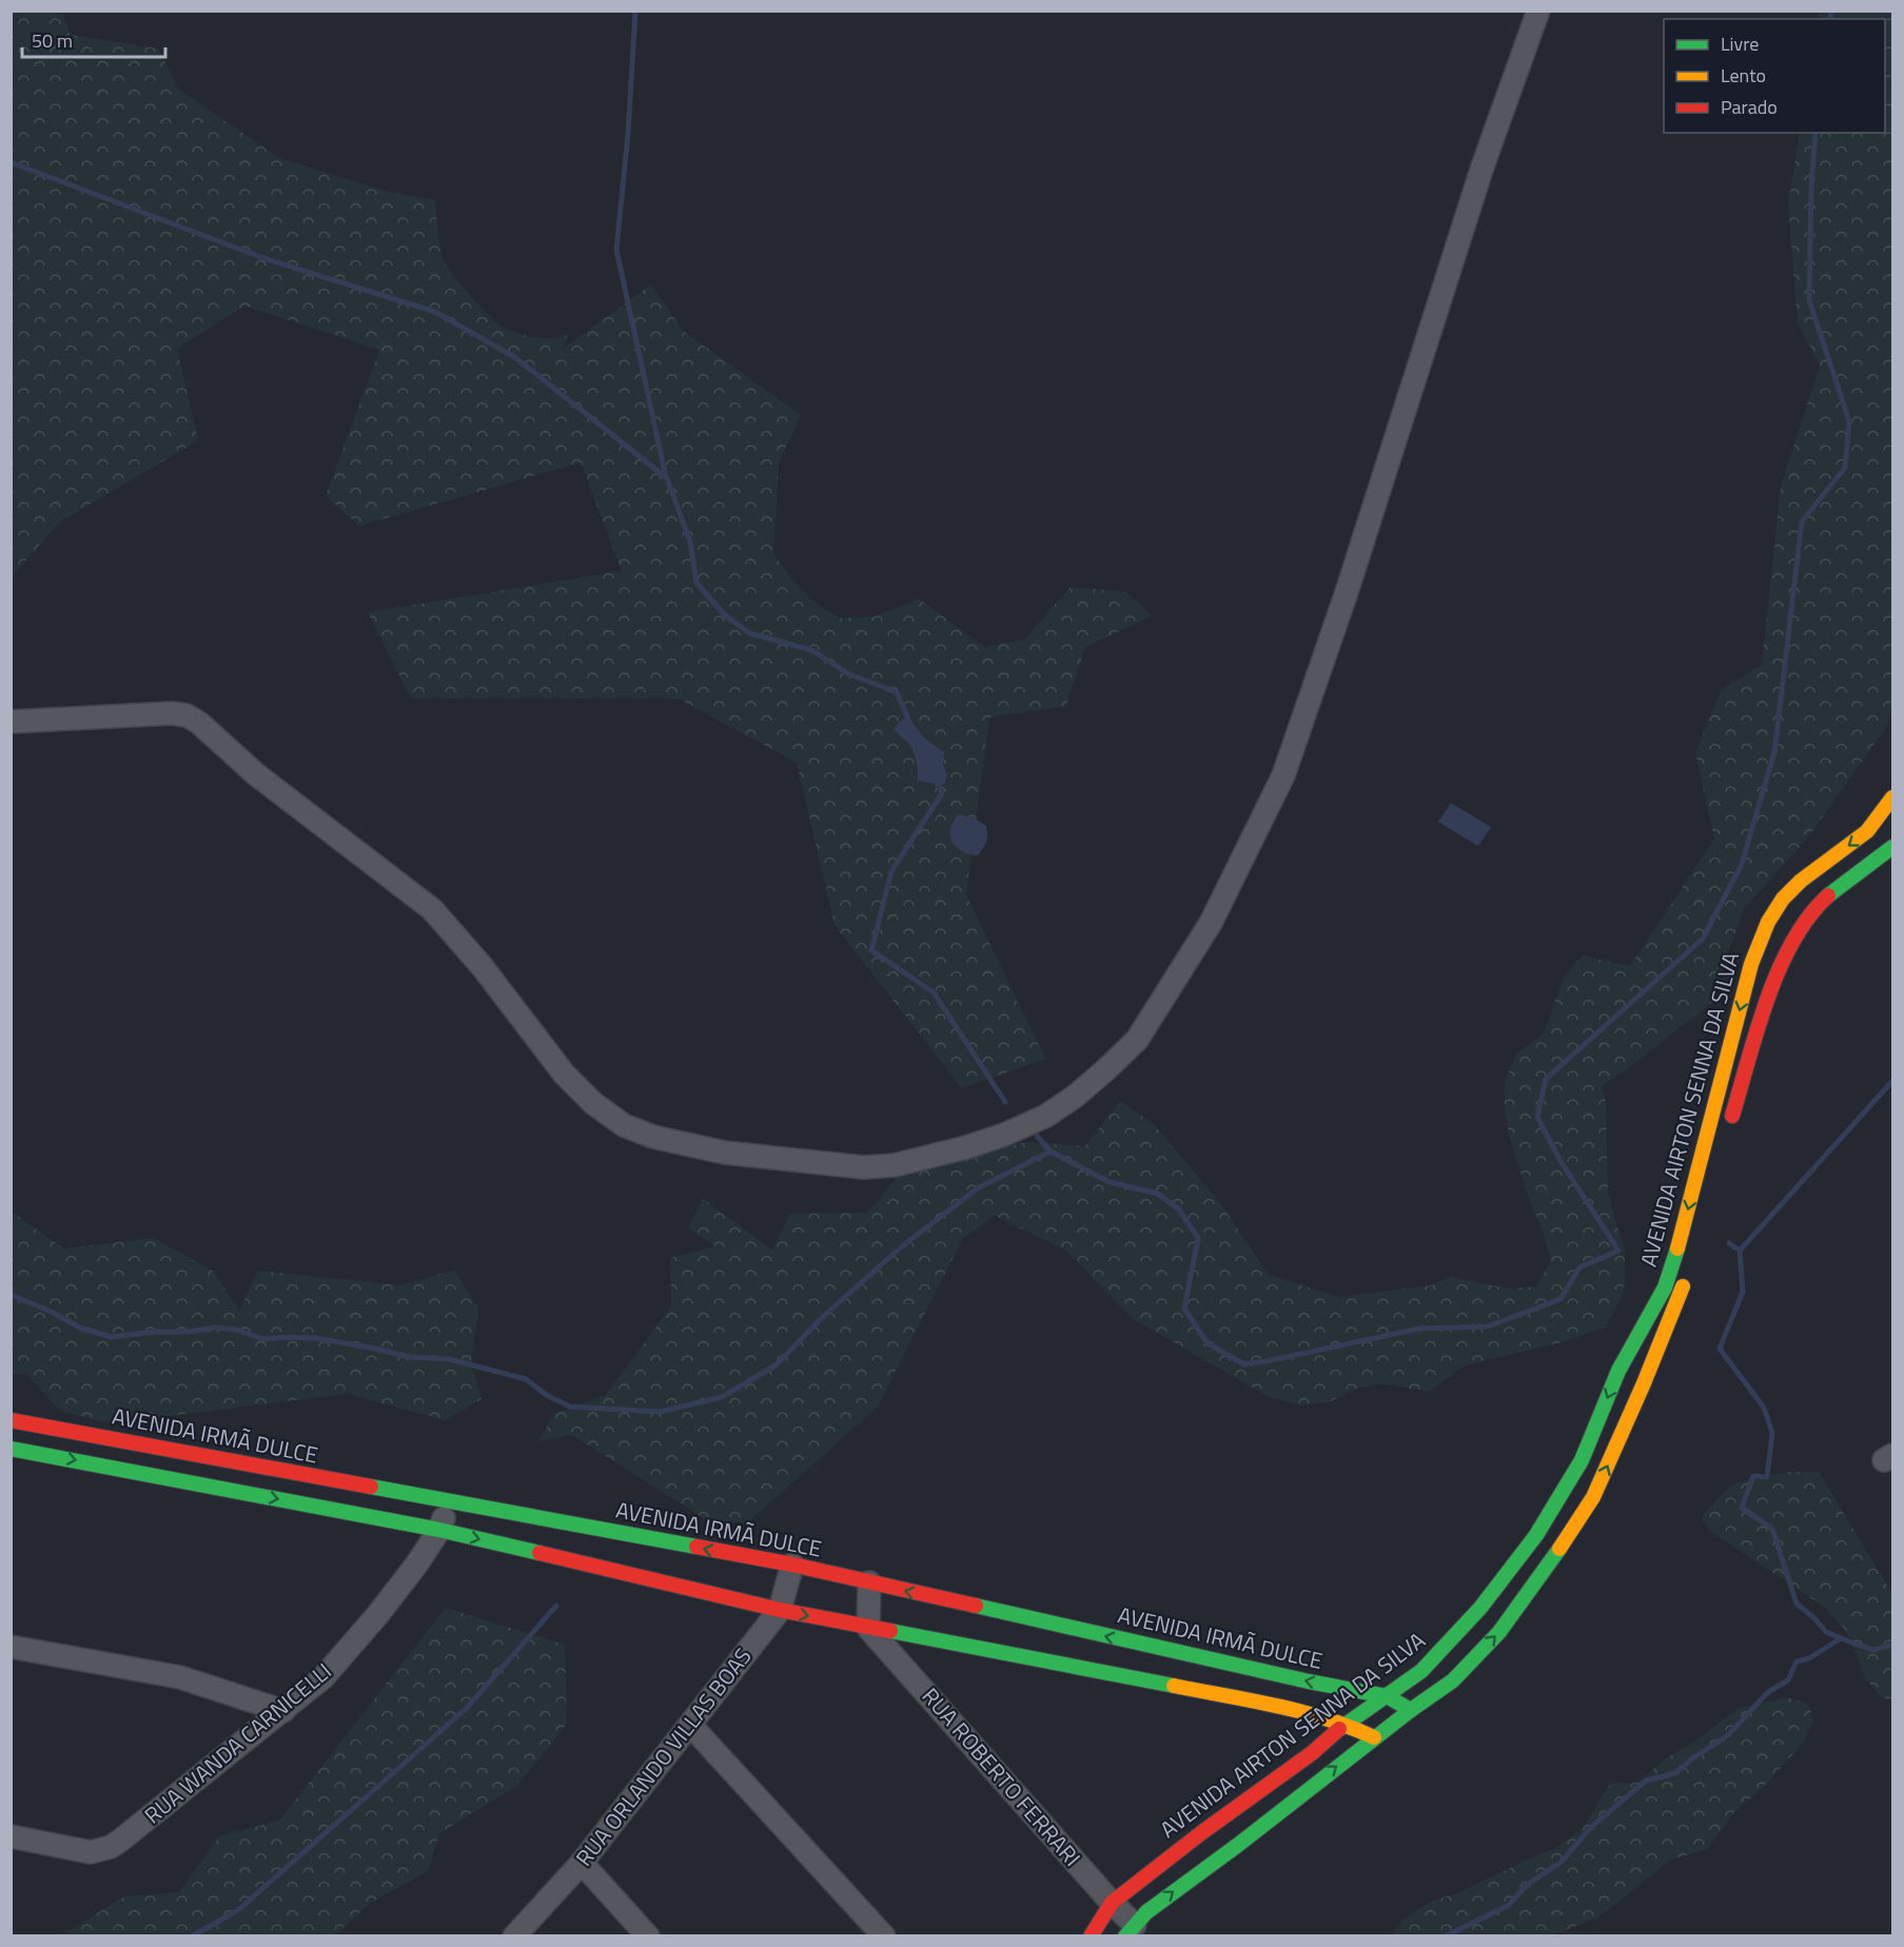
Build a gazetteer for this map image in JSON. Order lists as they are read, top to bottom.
{
  "streets": {
    "street": [
      "AVENIDA AIRTON SENNA DA SILVA",
      "AVENIDA IRMÃ DULCE",
      "RUA WANDA CARNICELLI",
      "RUA ORLANDO VILLAS BOAS",
      "RUA ROBERTO FERRARI"
    ]
  },
  "crossings": [
    ["AVENIDA AIRTON SENNA DA SILVA", "AVENIDA IRMÃ DULCE"],
    ["AVENIDA AIRTON SENNA DA SILVA", "RUA ROBERTO FERRARI"],
    ["AVENIDA IRMÃ DULCE", "RUA WANDA CARNICELLI"],
    ["AVENIDA IRMÃ DULCE", "RUA ORLANDO VILLAS BOAS"]
  ],
  "legend": ["Livre", "Lento", "Parado"],
  "scale_bar": "50 m"
}
